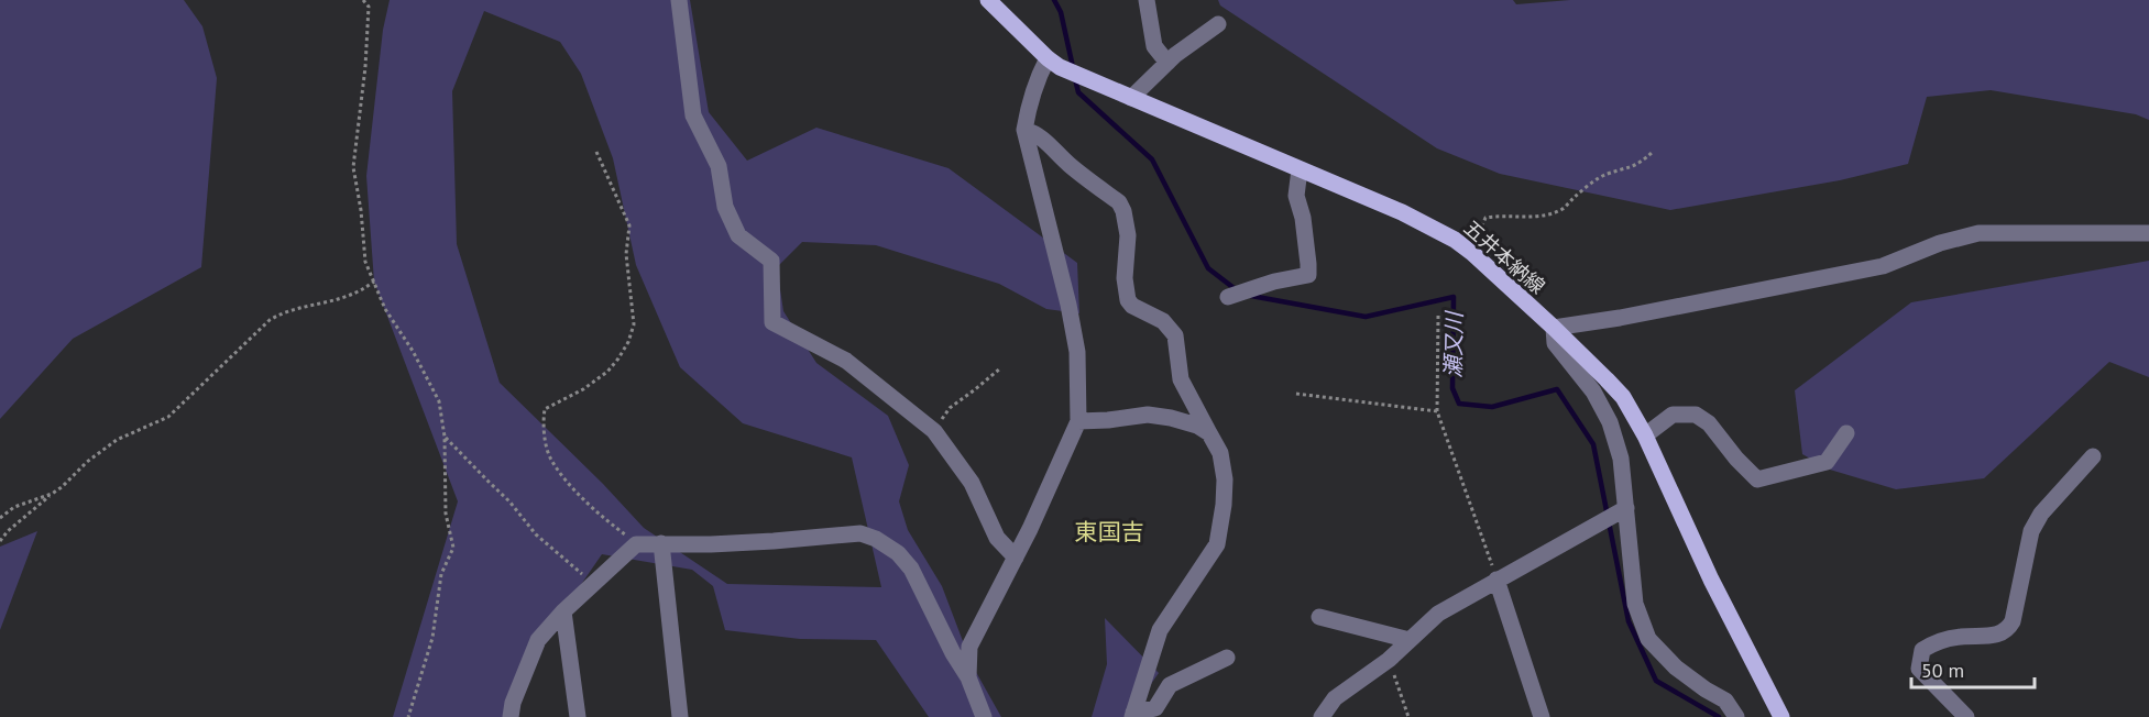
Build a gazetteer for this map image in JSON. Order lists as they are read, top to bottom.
{
  "streets": {
    "main road": ["五井本納線"]
  },
  "districts": ["東国吉"],
  "water": ["瀬又川"],
  "scale_bar": "50 m"
}
